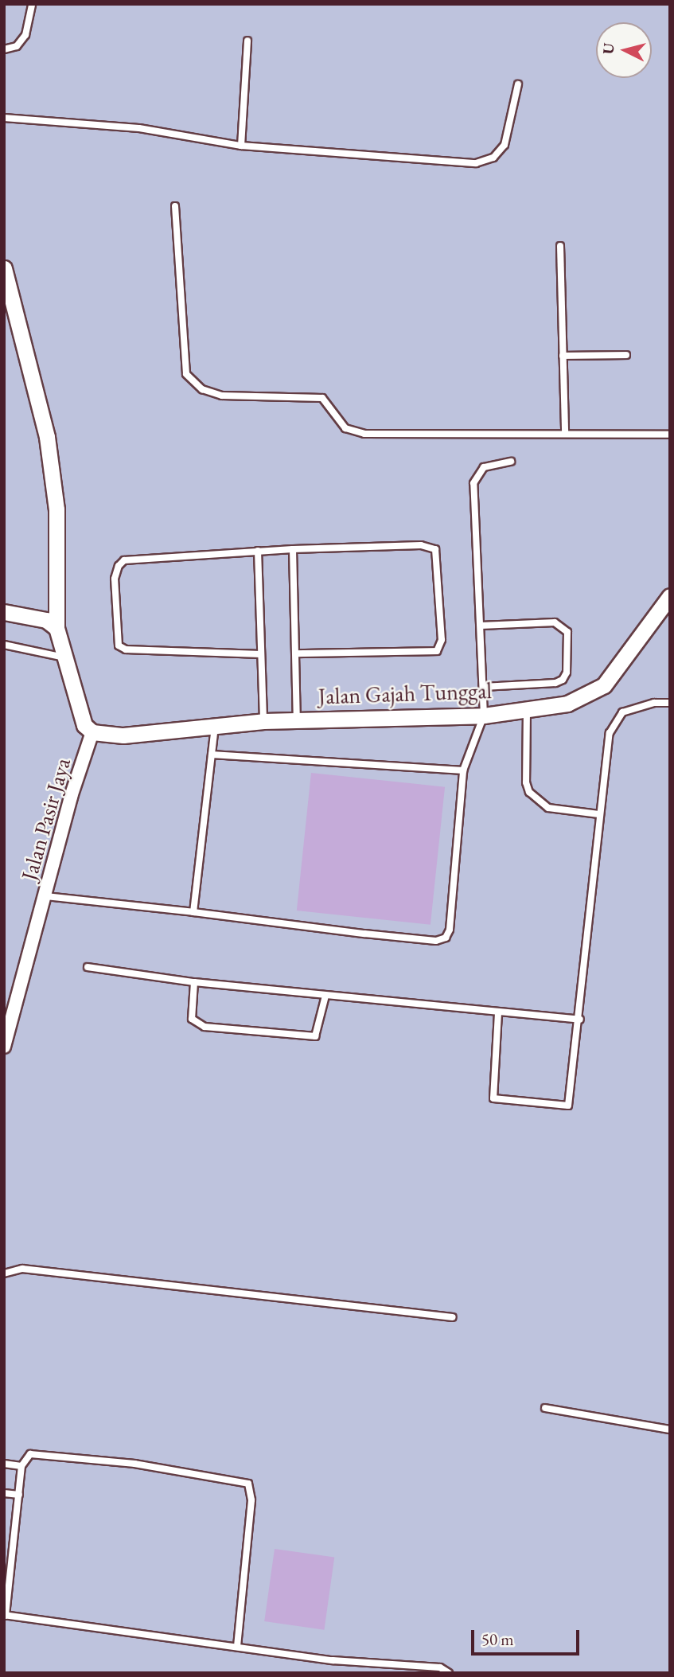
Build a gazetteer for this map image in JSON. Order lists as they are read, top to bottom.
{
  "streets": {
    "street": ["Jalan Gajah Tunggal", "Jalan Pasir Jaya"]
  },
  "crossings": [
    ["Jalan Gajah Tunggal", "Jalan Pasir Jaya"]
  ],
  "scale_bar": "50 m",
  "north": "left"
}
